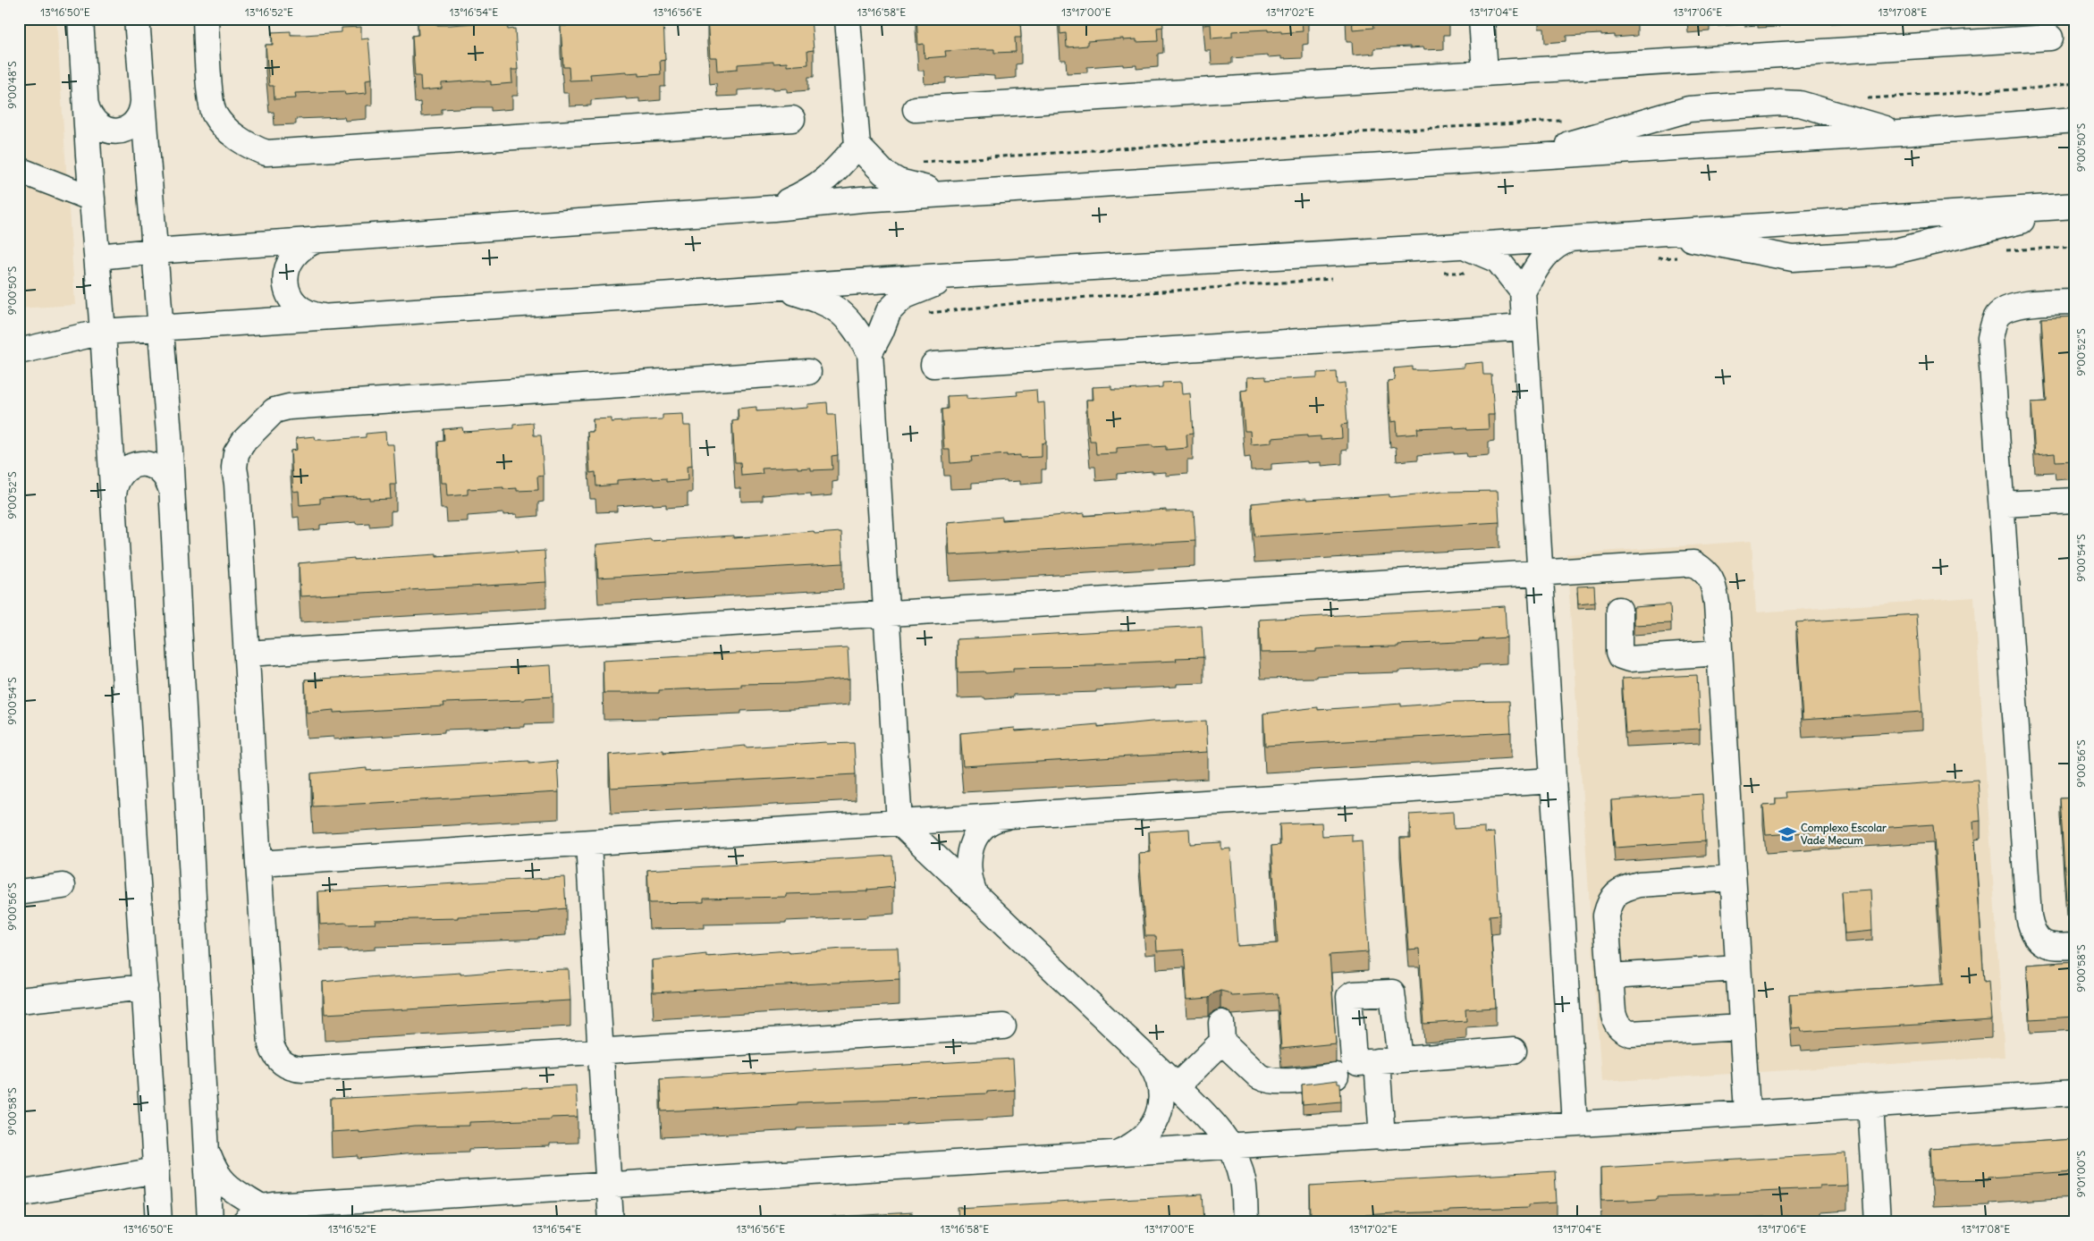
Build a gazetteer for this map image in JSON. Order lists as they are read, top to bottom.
{
  "places": {
    "school or university": ["Complexo Escolar Vade Mecum"]
  },
  "coordinates": [
    "13°16'50\"E",
    "13°16'52\"E",
    "13°16'54\"E",
    "13°16'56\"E",
    "13°16'58\"E",
    "13°17'00\"E",
    "13°17'02\"E",
    "13°17'04\"E",
    "13°17'06\"E",
    "13°17'08\"E",
    "9°00'48\"S",
    "9°00'50\"S",
    "9°00'52\"S",
    "9°00'54\"S",
    "9°00'56\"S",
    "9°00'58\"S",
    "9°01'00\"S"
  ]
}
